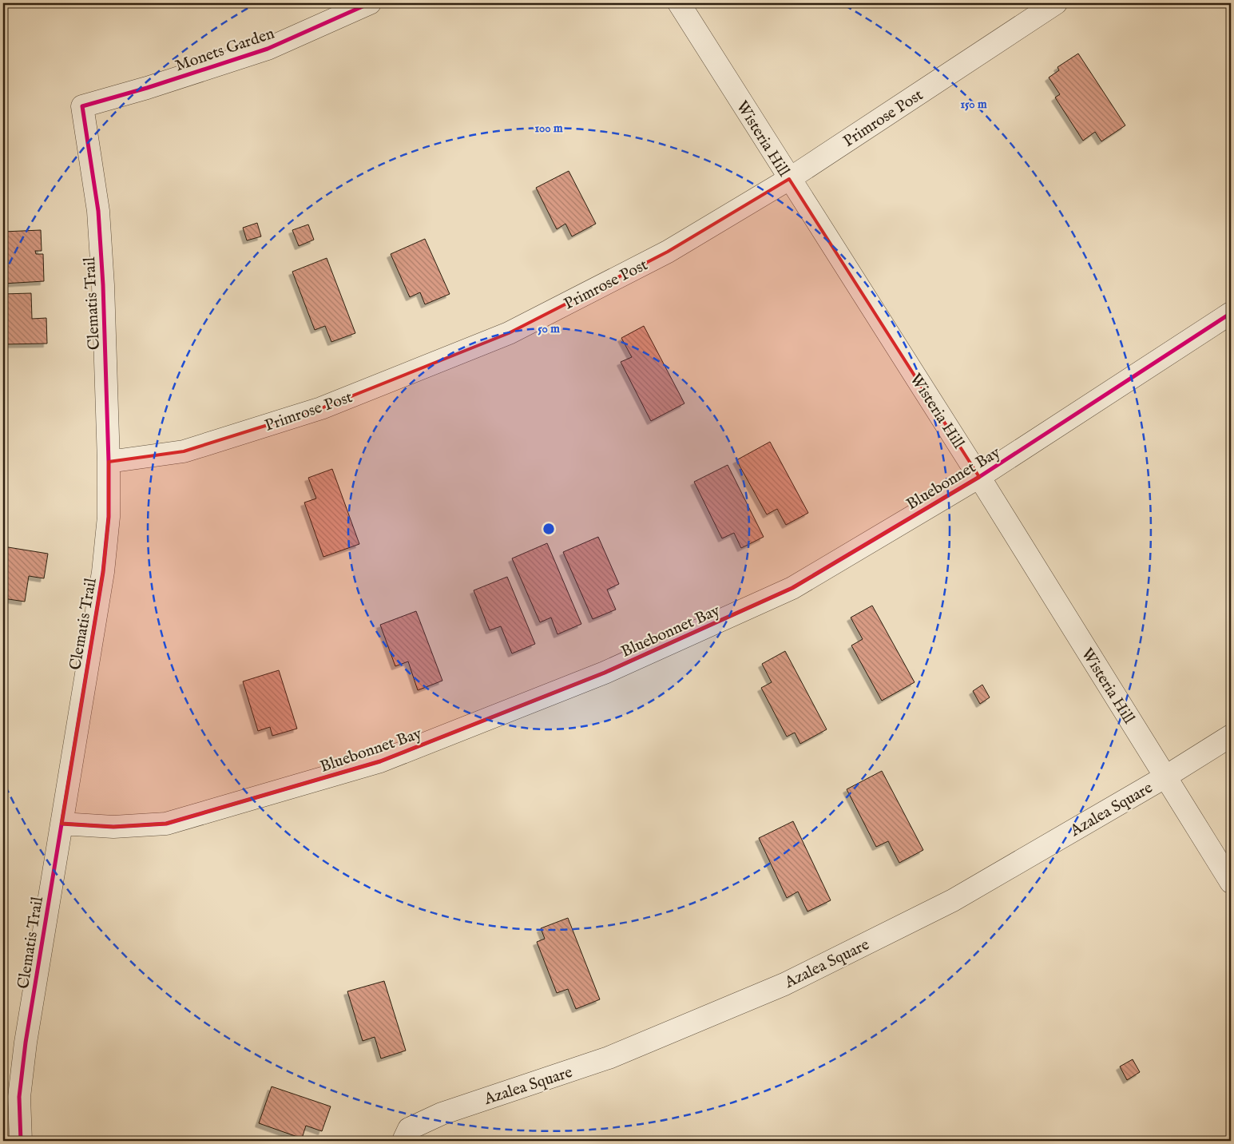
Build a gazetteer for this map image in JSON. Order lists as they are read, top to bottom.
{
  "streets": {
    "street": [
      "Monets Garden",
      "Primrose Post",
      "Wisteria Hill",
      "Clematis Trail",
      "Bluebonnet Bay",
      "Azalea Square"
    ]
  },
  "crossings": [
    ["Monets Garden", "Clematis Trail"],
    ["Primrose Post", "Wisteria Hill"],
    ["Primrose Post", "Clematis Trail"],
    ["Wisteria Hill", "Bluebonnet Bay"],
    ["Wisteria Hill", "Azalea Square"],
    ["Clematis Trail", "Bluebonnet Bay"]
  ],
  "rings": ["150 m", "100 m", "50 m"]
}
